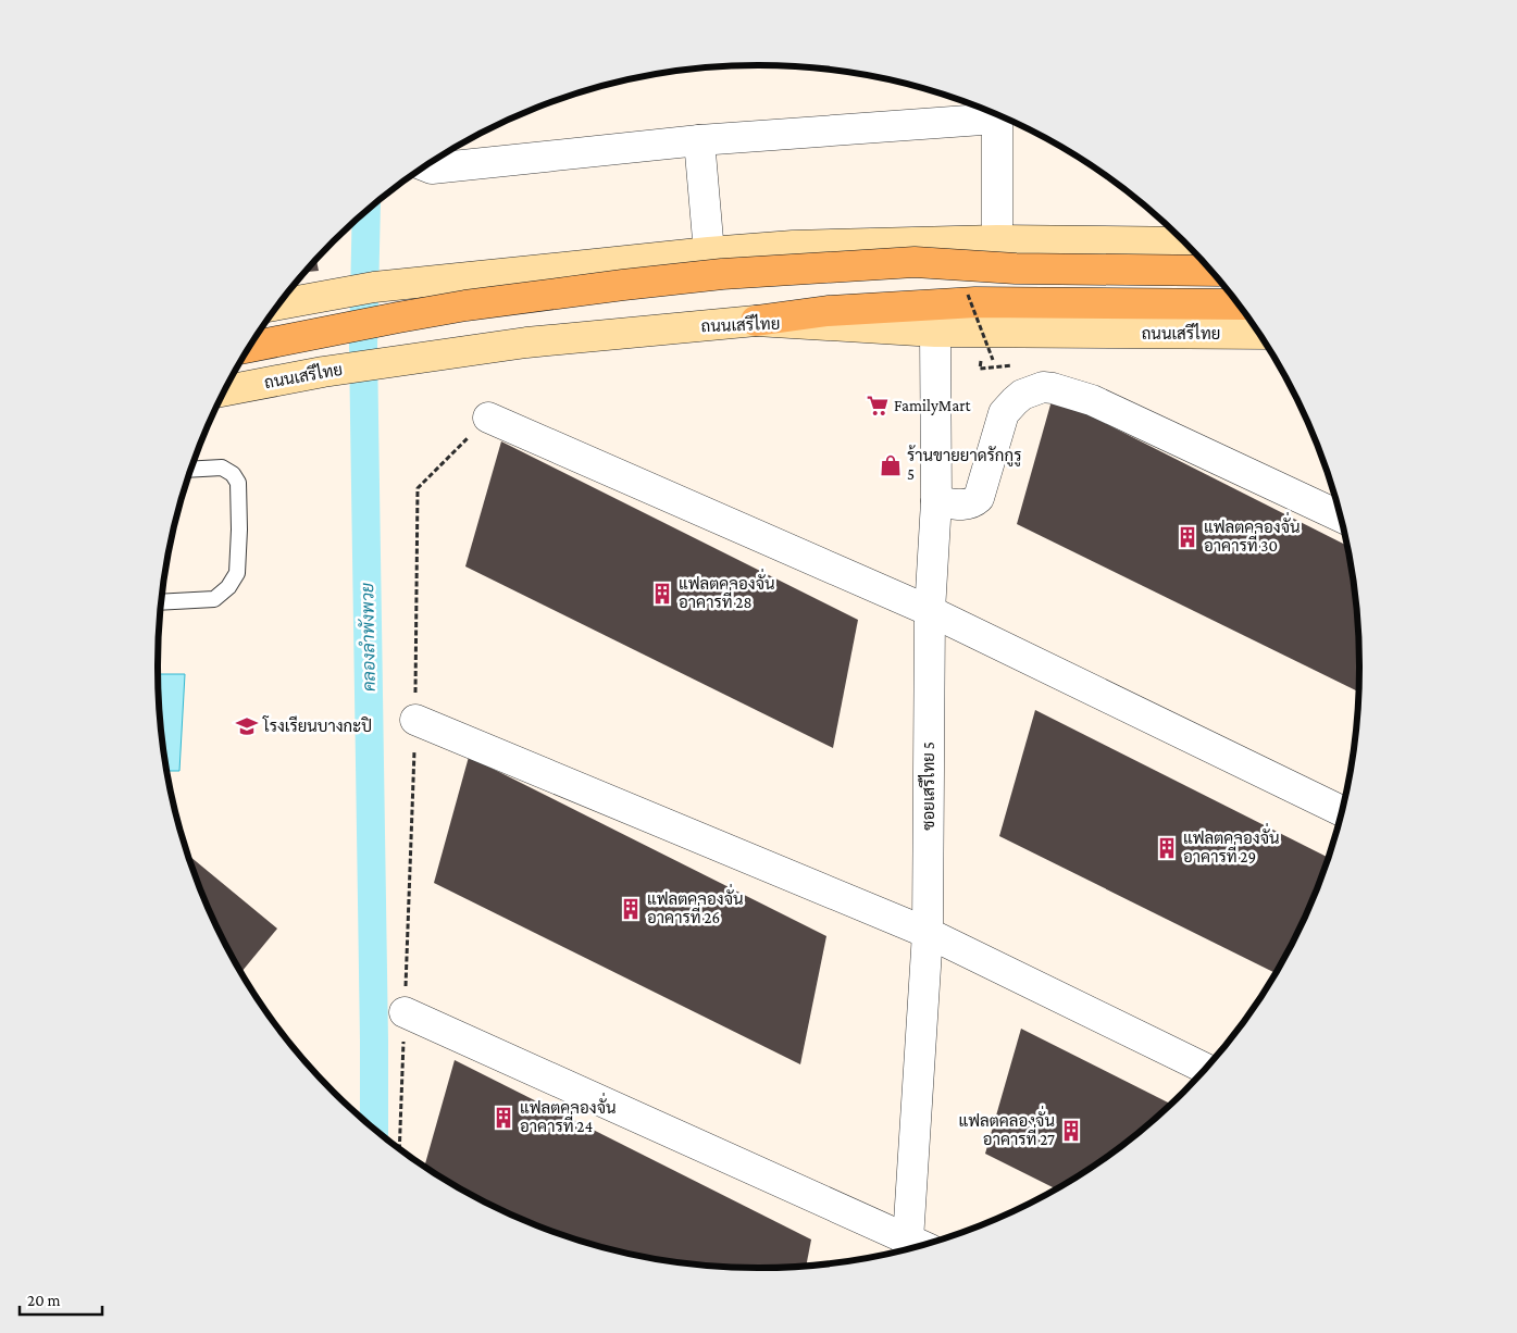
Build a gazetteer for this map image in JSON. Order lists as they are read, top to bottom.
{
  "streets": {
    "main road": ["ถนนเสรีไทย"],
    "street": ["ซอยเสรีไทย 5"]
  },
  "crossings": [
    ["ถนนเสรีไทย", "ซอยเสรีไทย 5"]
  ],
  "water": ["คลองลำพังพวย"],
  "places": {
    "supermarket": ["FamilyMart"],
    "shop": ["ร้านขายยาดรักกูรู 5"],
    "building": [
      "แฟลตคลองจั่น อาคารที่ 30",
      "แฟลตคลองจั่น อาคารที่ 28",
      "แฟลตคลองจั่น อาคารที่ 29",
      "แฟลตคลองจั่น อาคารที่ 26",
      "แฟลตคลองจั่น อาคารที่ 24",
      "แฟลตคลองจั่น อาคารที่ 27"
    ],
    "school or university": ["โรงเรียนบางกะปิ"]
  },
  "scale_bar": "20 m"
}
